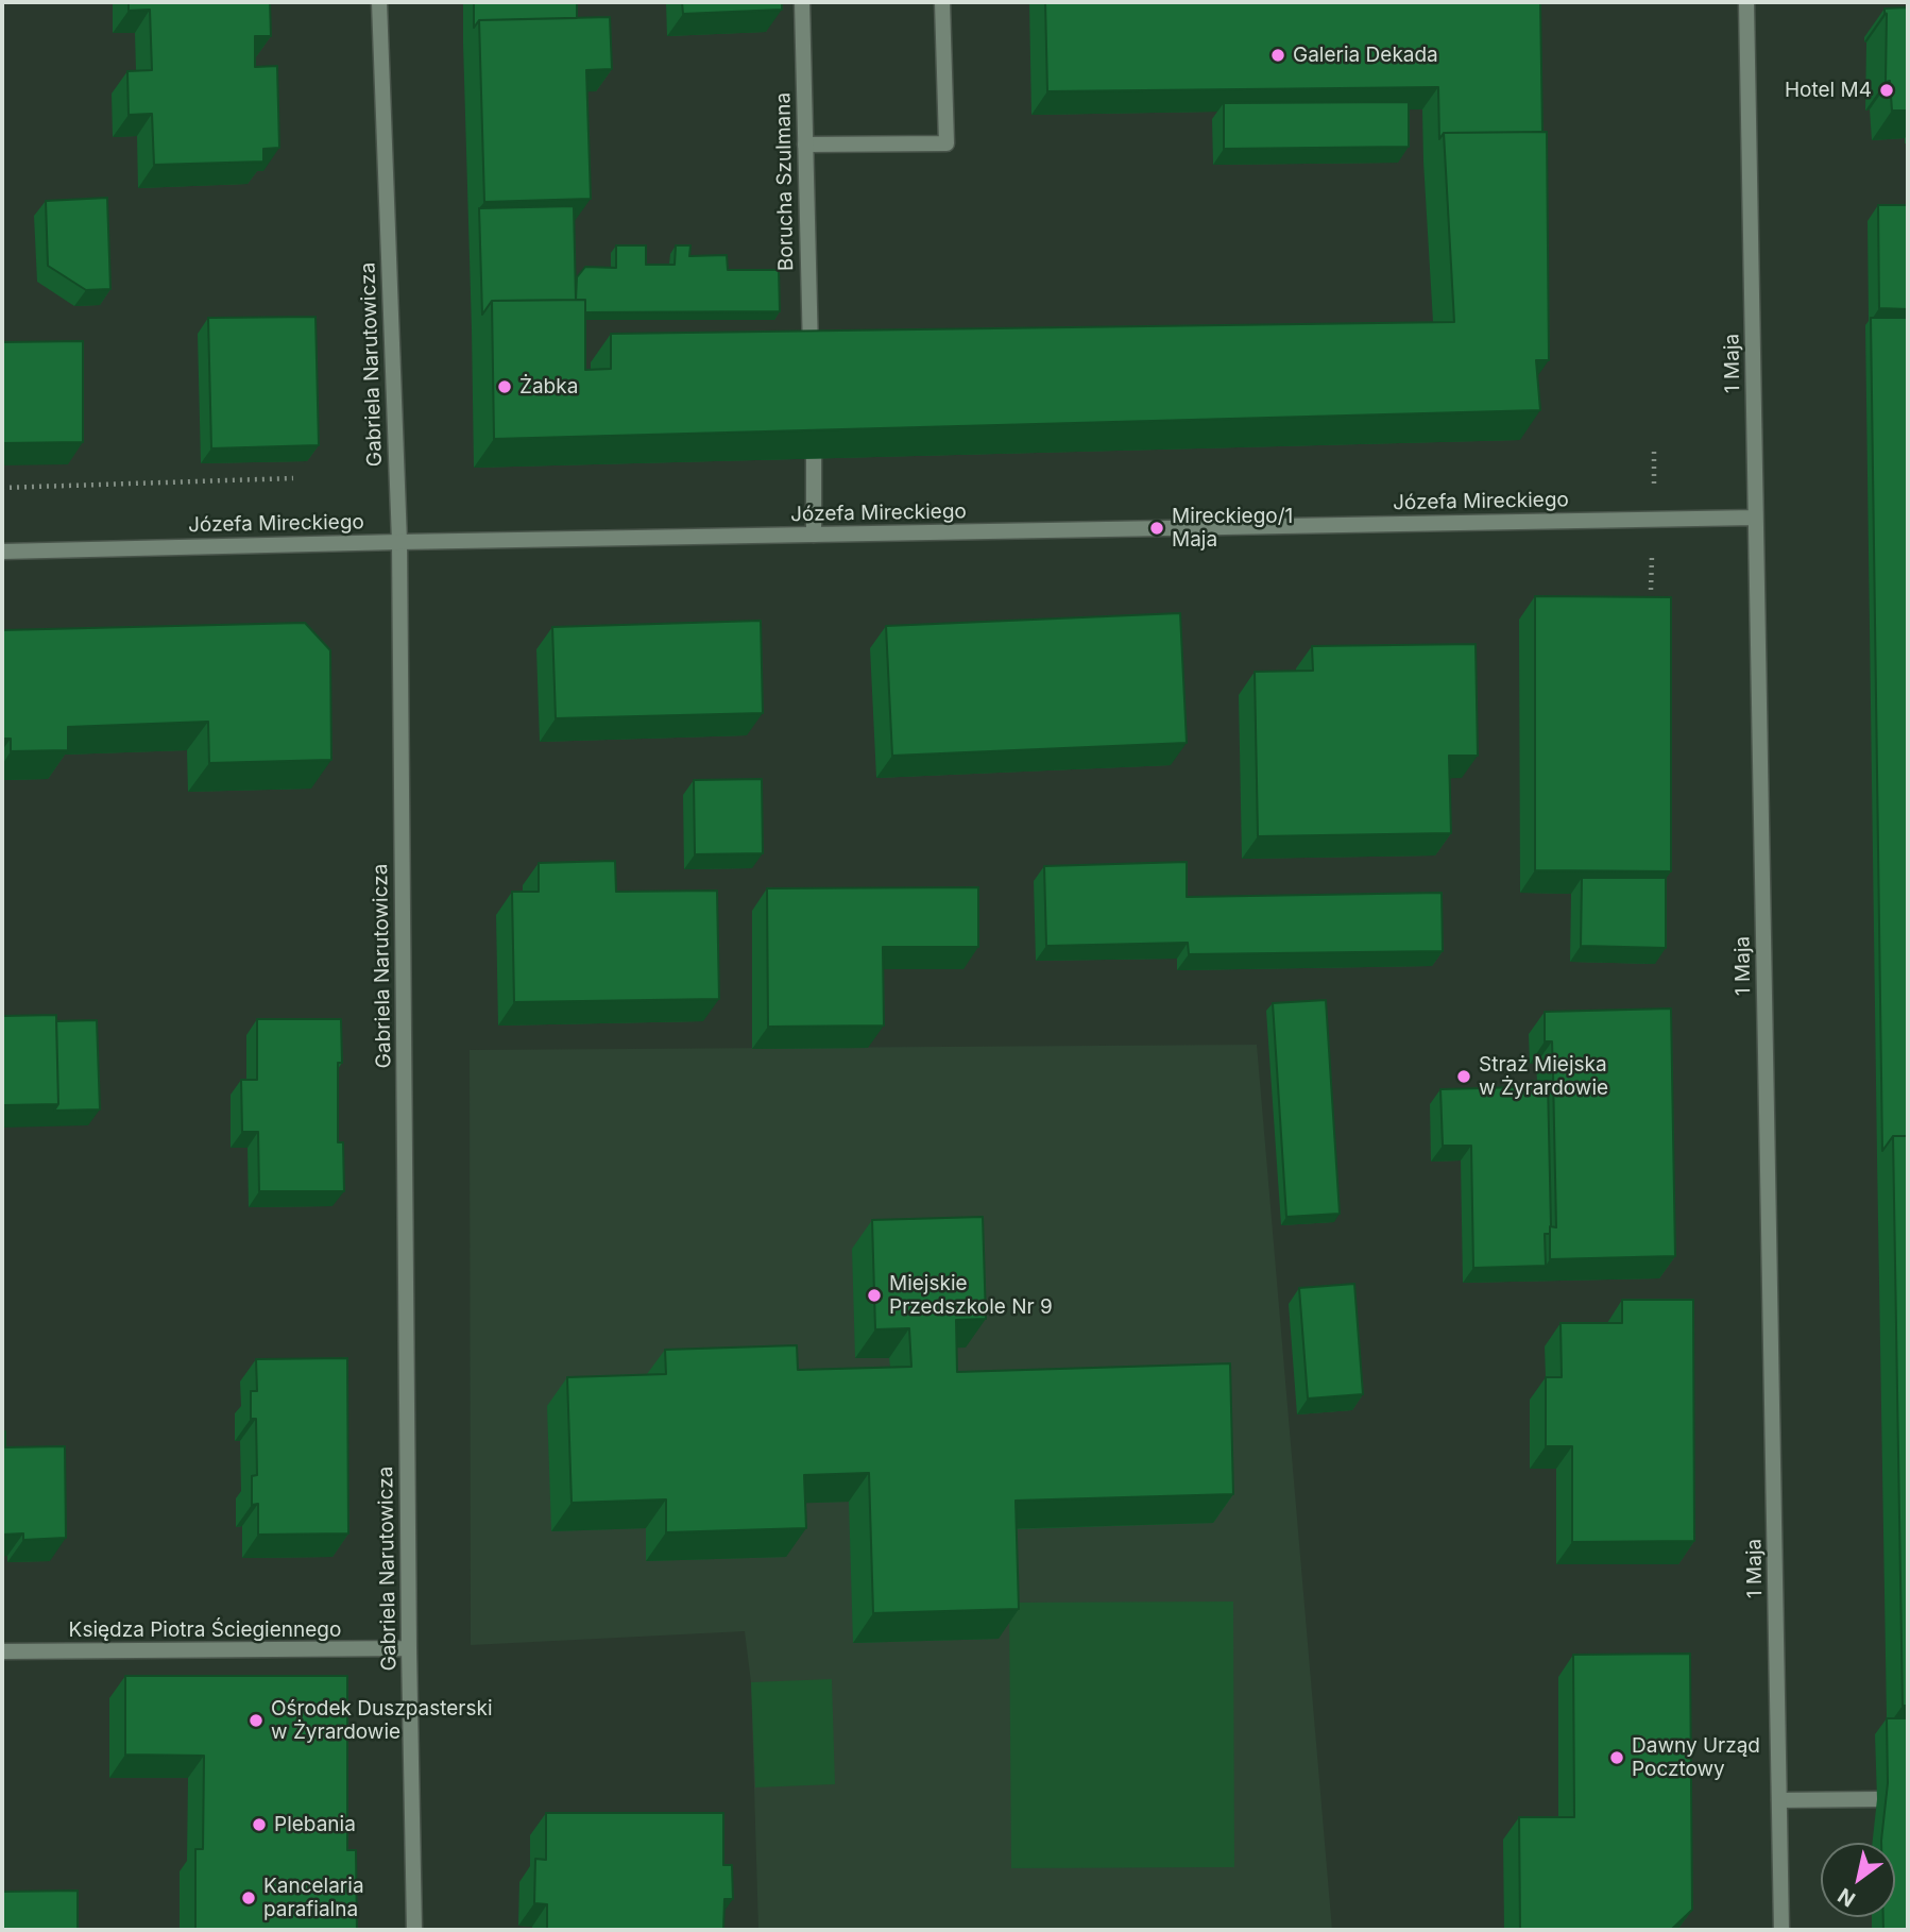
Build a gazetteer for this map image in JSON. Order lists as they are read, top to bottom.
{
  "streets": {
    "street": [
      "Borucha Szulmana",
      "1 Maja",
      "Gabriela Narutowicza",
      "Józefa Mireckiego",
      "Księdza Piotra Ściegiennego"
    ]
  },
  "crossings": [
    ["1 Maja", "Józefa Mireckiego"],
    ["Gabriela Narutowicza", "Józefa Mireckiego"],
    ["Gabriela Narutowicza", "Księdza Piotra Ściegiennego"]
  ],
  "places": [
    "Galeria Dekada",
    "Hotel M4",
    "Żabka",
    "Mireckiego/1 Maja",
    "Straż Miejska w Żyrardowie",
    "Miejskie Przedszkole Nr 9",
    "Ośrodek Duszpasterski w Żyrardowie",
    "Dawny Urząd Pocztowy",
    "Plebania",
    "Kancelaria parafialna"
  ],
  "north": "bottom left"
}
